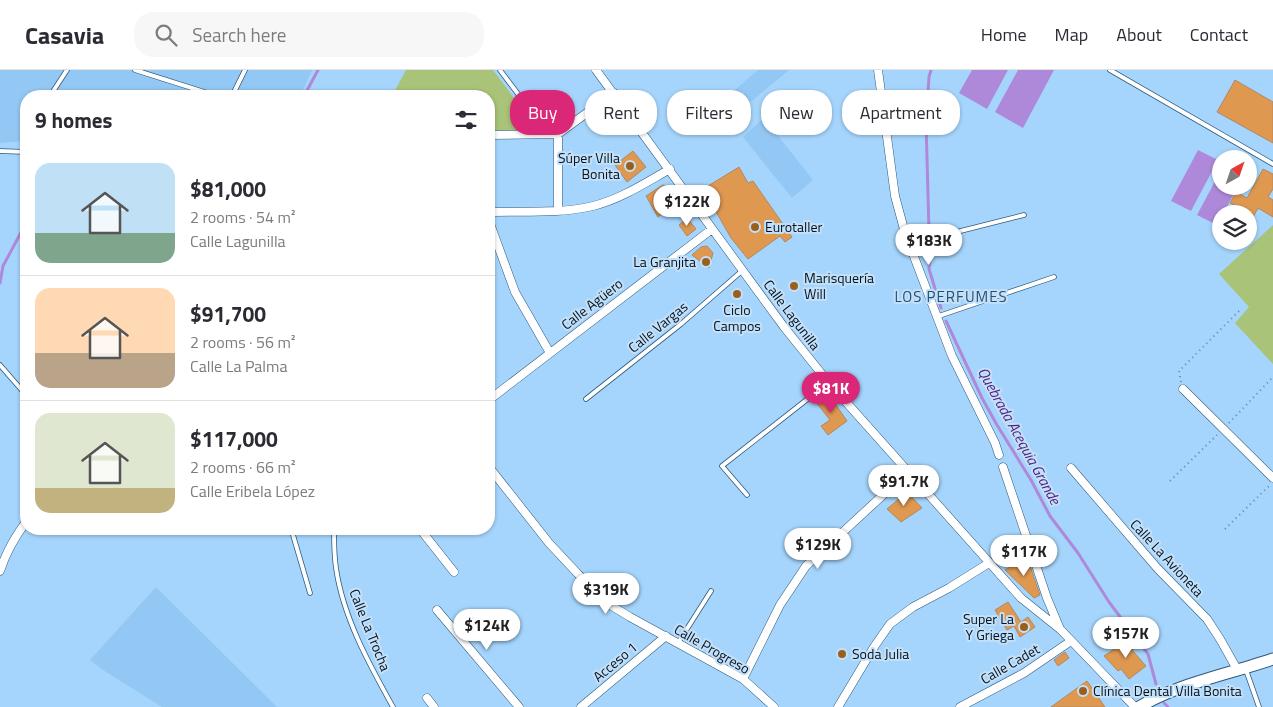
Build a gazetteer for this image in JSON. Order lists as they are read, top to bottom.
{
  "streets": {
    "street": [
      "Calle Agüero",
      "Calle Lagunilla",
      "Calle La Avioneta",
      "Calle Progreso",
      "Acceso 1",
      "Calle Cadet"
    ],
    "lane": ["Calle Vargas", "Calle La Trocha"]
  },
  "crossings": [
    ["Calle Agüero", "Calle Lagunilla"],
    ["Calle Lagunilla", "Calle Vargas"],
    ["Calle Lagunilla", "Calle Cadet"],
    ["Calle Progreso", "Acceso 1"]
  ],
  "districts": ["LOS PERFUMES"],
  "water": ["Quebrada Acequia Grande"],
  "places": [
    "Súper Villa Bonita",
    "Eurotaller",
    "La Granjita",
    "Marisquería Will",
    "Ciclo Campos",
    "Super La Y Griega",
    "Soda Julia",
    "Clínica Dental Villa Bonita"
  ],
  "north": "top right",
  "page": {
    "header": "Casavia",
    "search": "Search here",
    "nav": [
      "Home",
      "Map",
      "About",
      "Contact"
    ],
    "chip": [
      "Buy",
      "Rent",
      "Filters",
      "New",
      "Apartment"
    ],
    "heading": "9 homes",
    "list": [
      {
        "name": "$81,000",
        "note": "2 rooms · 54 m² · Calle Lagunilla"
      },
      {
        "name": "$91,700",
        "note": "2 rooms · 56 m² · Calle La Palma"
      },
      {
        "name": "$117,000",
        "note": "2 rooms · 66 m² · Calle Eribela López"
      }
    ],
    "price": [
      "$122K",
      "$183K",
      "$81K",
      "$91.7K",
      "$129K",
      "$117K",
      "$319K",
      "$124K",
      "$157K"
    ]
  }
}
